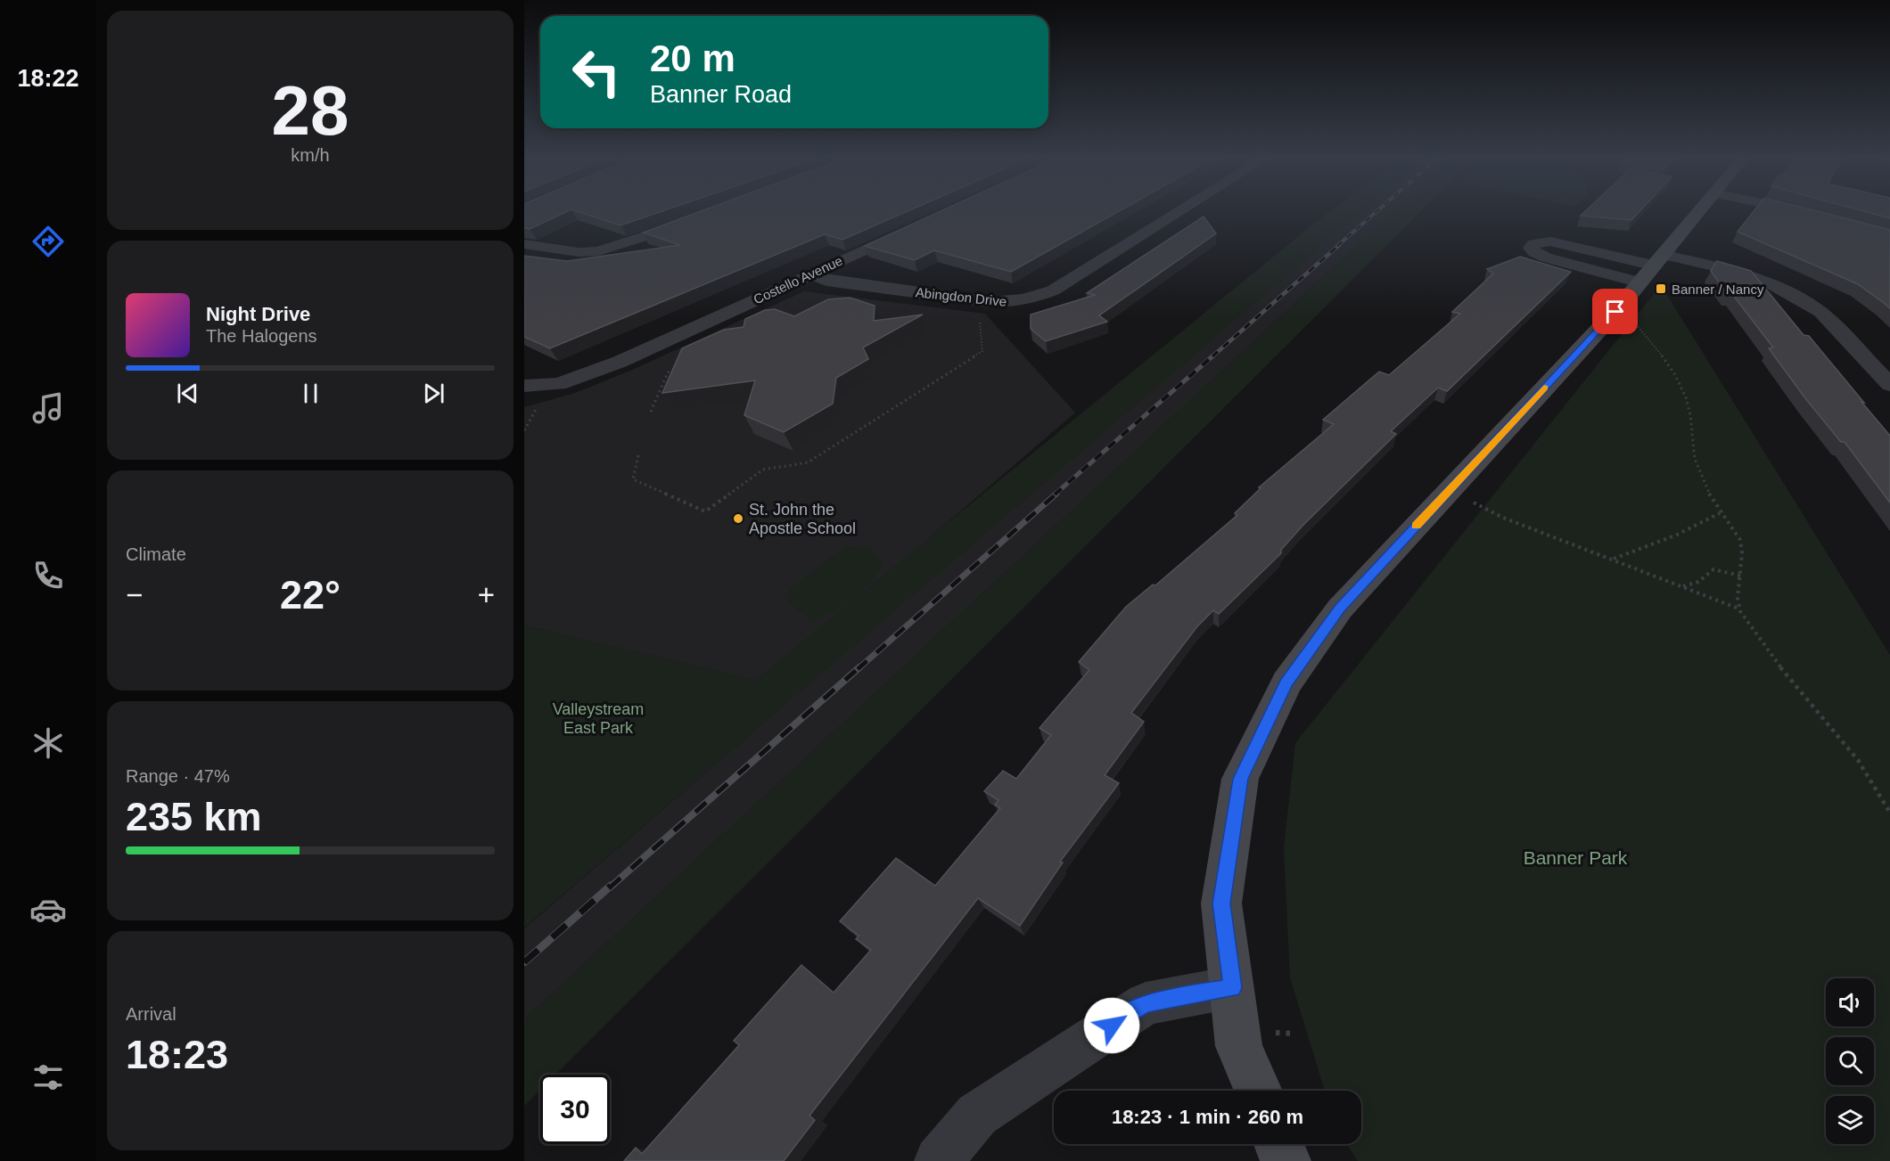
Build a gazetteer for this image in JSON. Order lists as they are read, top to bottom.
{
  "streets": {
    "street": ["Costello Avenue", "Abingdon Drive"]
  },
  "crossings": [
    ["Costello Avenue", "Abingdon Drive"]
  ],
  "parks": ["Valleystream East Park", "Banner Park"],
  "places": {
    "transit": ["Banner / Nancy"],
    "other": ["St. John the Apostle School"]
  },
  "page": {
    "tabs": "18:22",
    "tile": [
      ["28", "km/h"],
      "Climate",
      ["Range · 47%", "235 km"],
      ["Arrival", "18:23"]
    ],
    "turn": ["20 m", "Banner Road"],
    "song": ["Night Drive", "The Halogens"],
    "heat": ["−", "22°", "+"],
    "limit": "30",
    "trip": "18:23 · 1 min · 260 m"
  }
}
